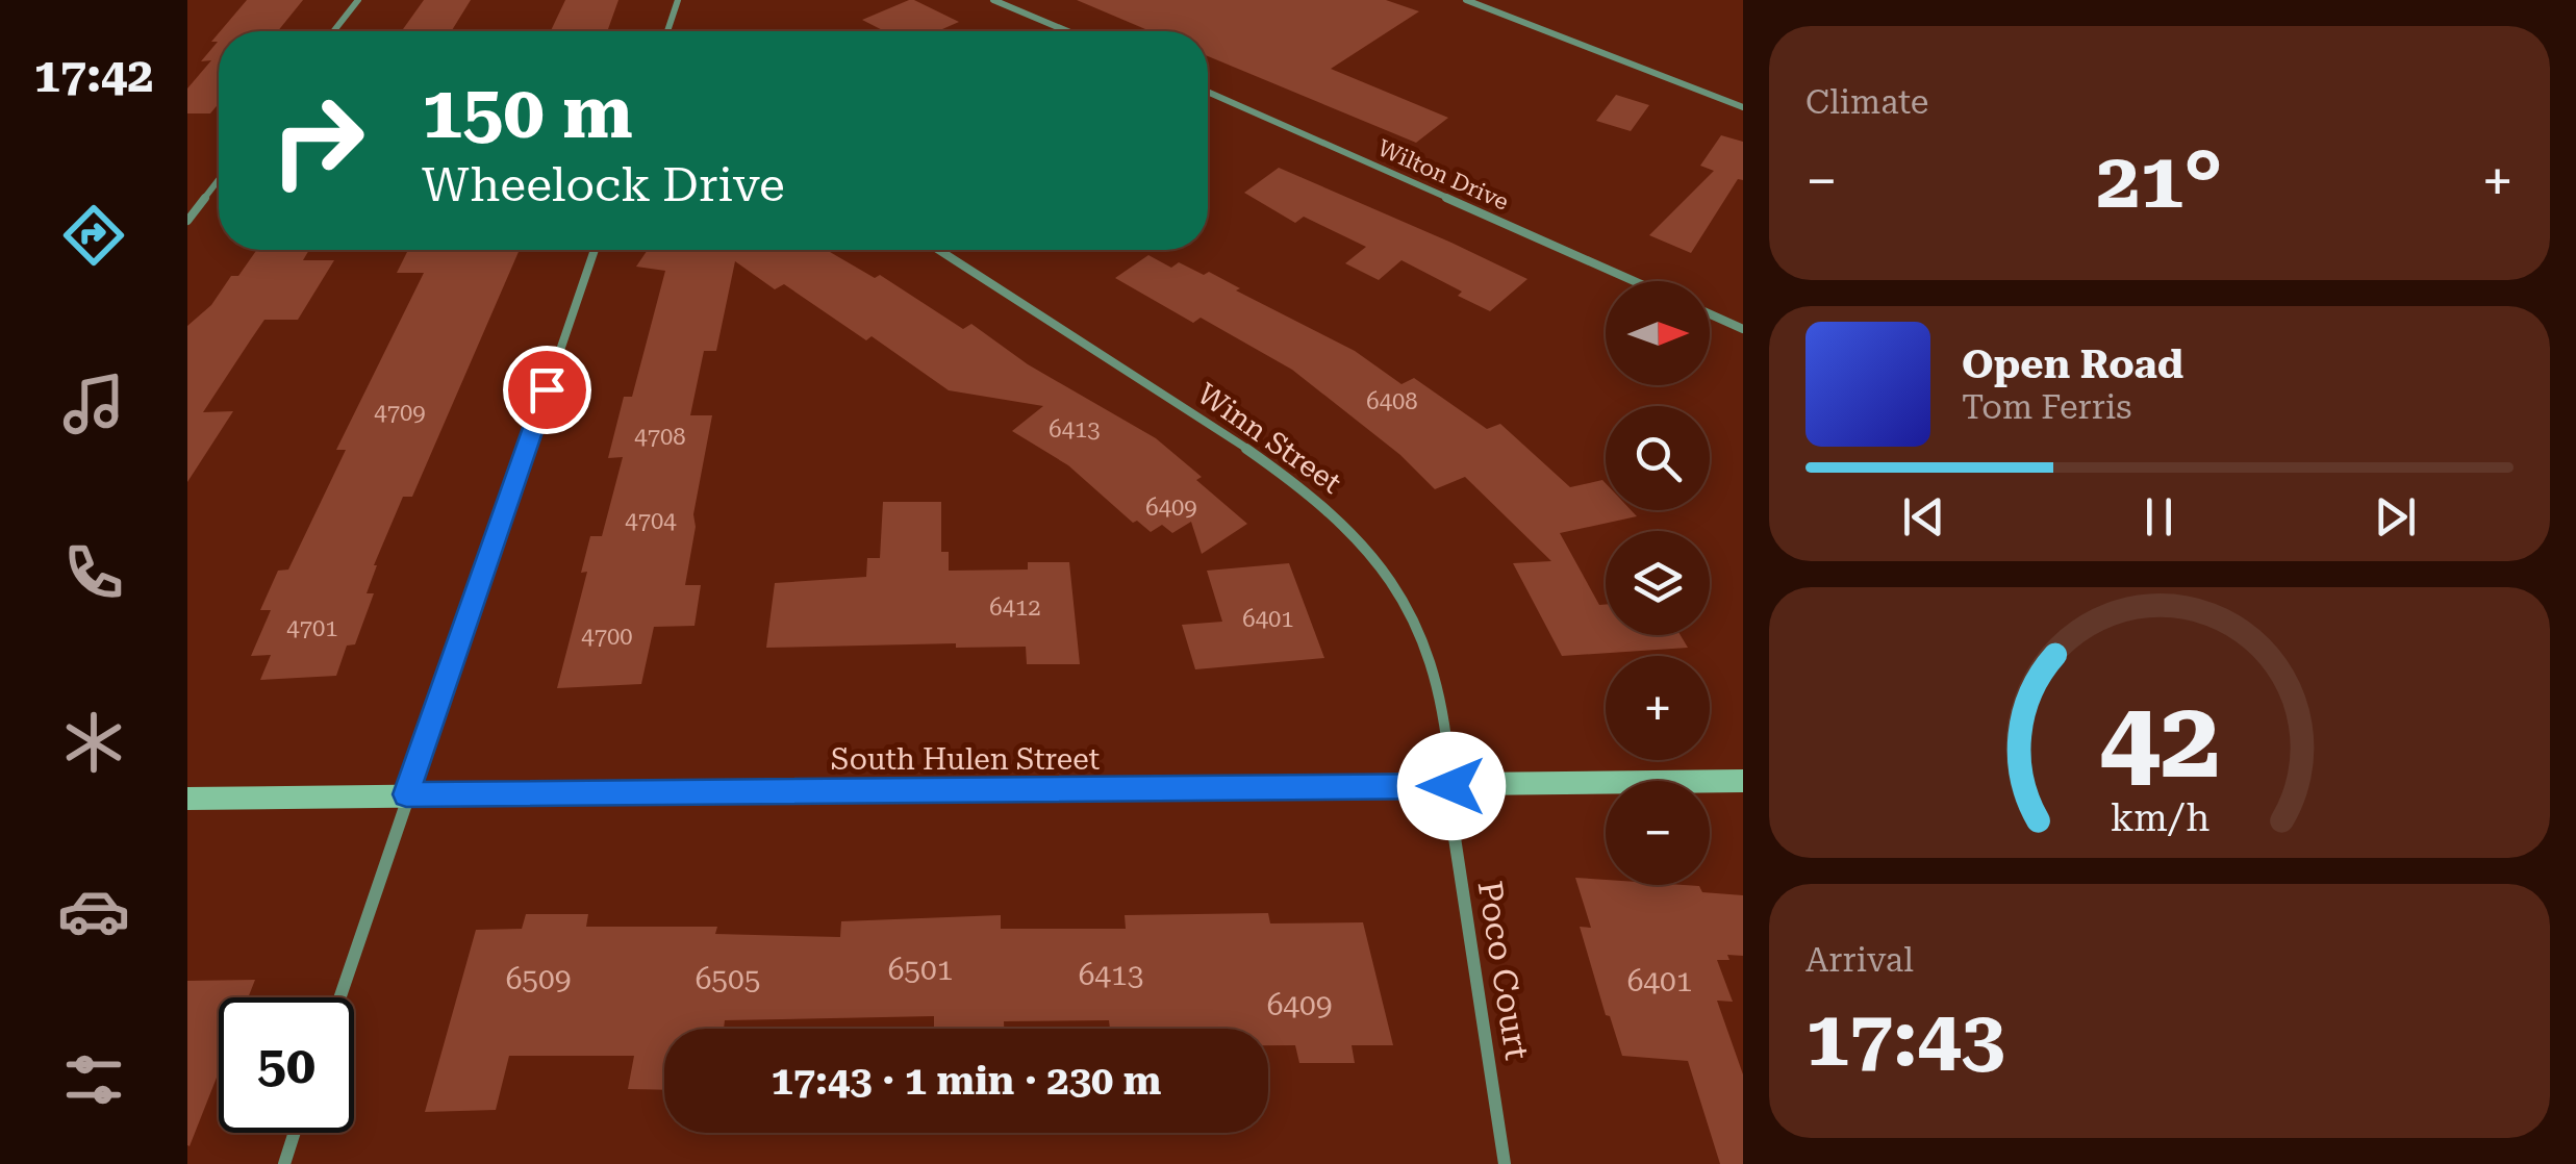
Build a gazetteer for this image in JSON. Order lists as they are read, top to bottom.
{
  "streets": {
    "main road": ["South Hulen Street"],
    "street": ["Wilton Drive", "Winn Street", "Poco Court"]
  },
  "crossings": [
    ["Winn Street", "South Hulen Street"],
    ["Winn Street", "Poco Court"],
    ["South Hulen Street", "Poco Court"]
  ],
  "house_numbers": [
    "6408",
    "4709",
    "6413",
    "4708",
    "6409",
    "4704",
    "6412",
    "6401",
    "4701",
    "4700",
    "6501",
    "6413",
    "6509",
    "6505",
    "6401",
    "6409"
  ],
  "north": "right",
  "page": {
    "tabs": "17:42",
    "tile": [
      "Climate",
      ["Arrival", "17:43"]
    ],
    "turn": ["150 m", "Wheelock Drive"],
    "heat": ["−", "21°", "+"],
    "map_buttons": ["+", "−"],
    "song": ["Open Road", "Tom Ferris"],
    "limit": "50",
    "trip": "17:43 · 1 min · 230 m",
    "gauge": ["42", "km/h"]
  }
}
